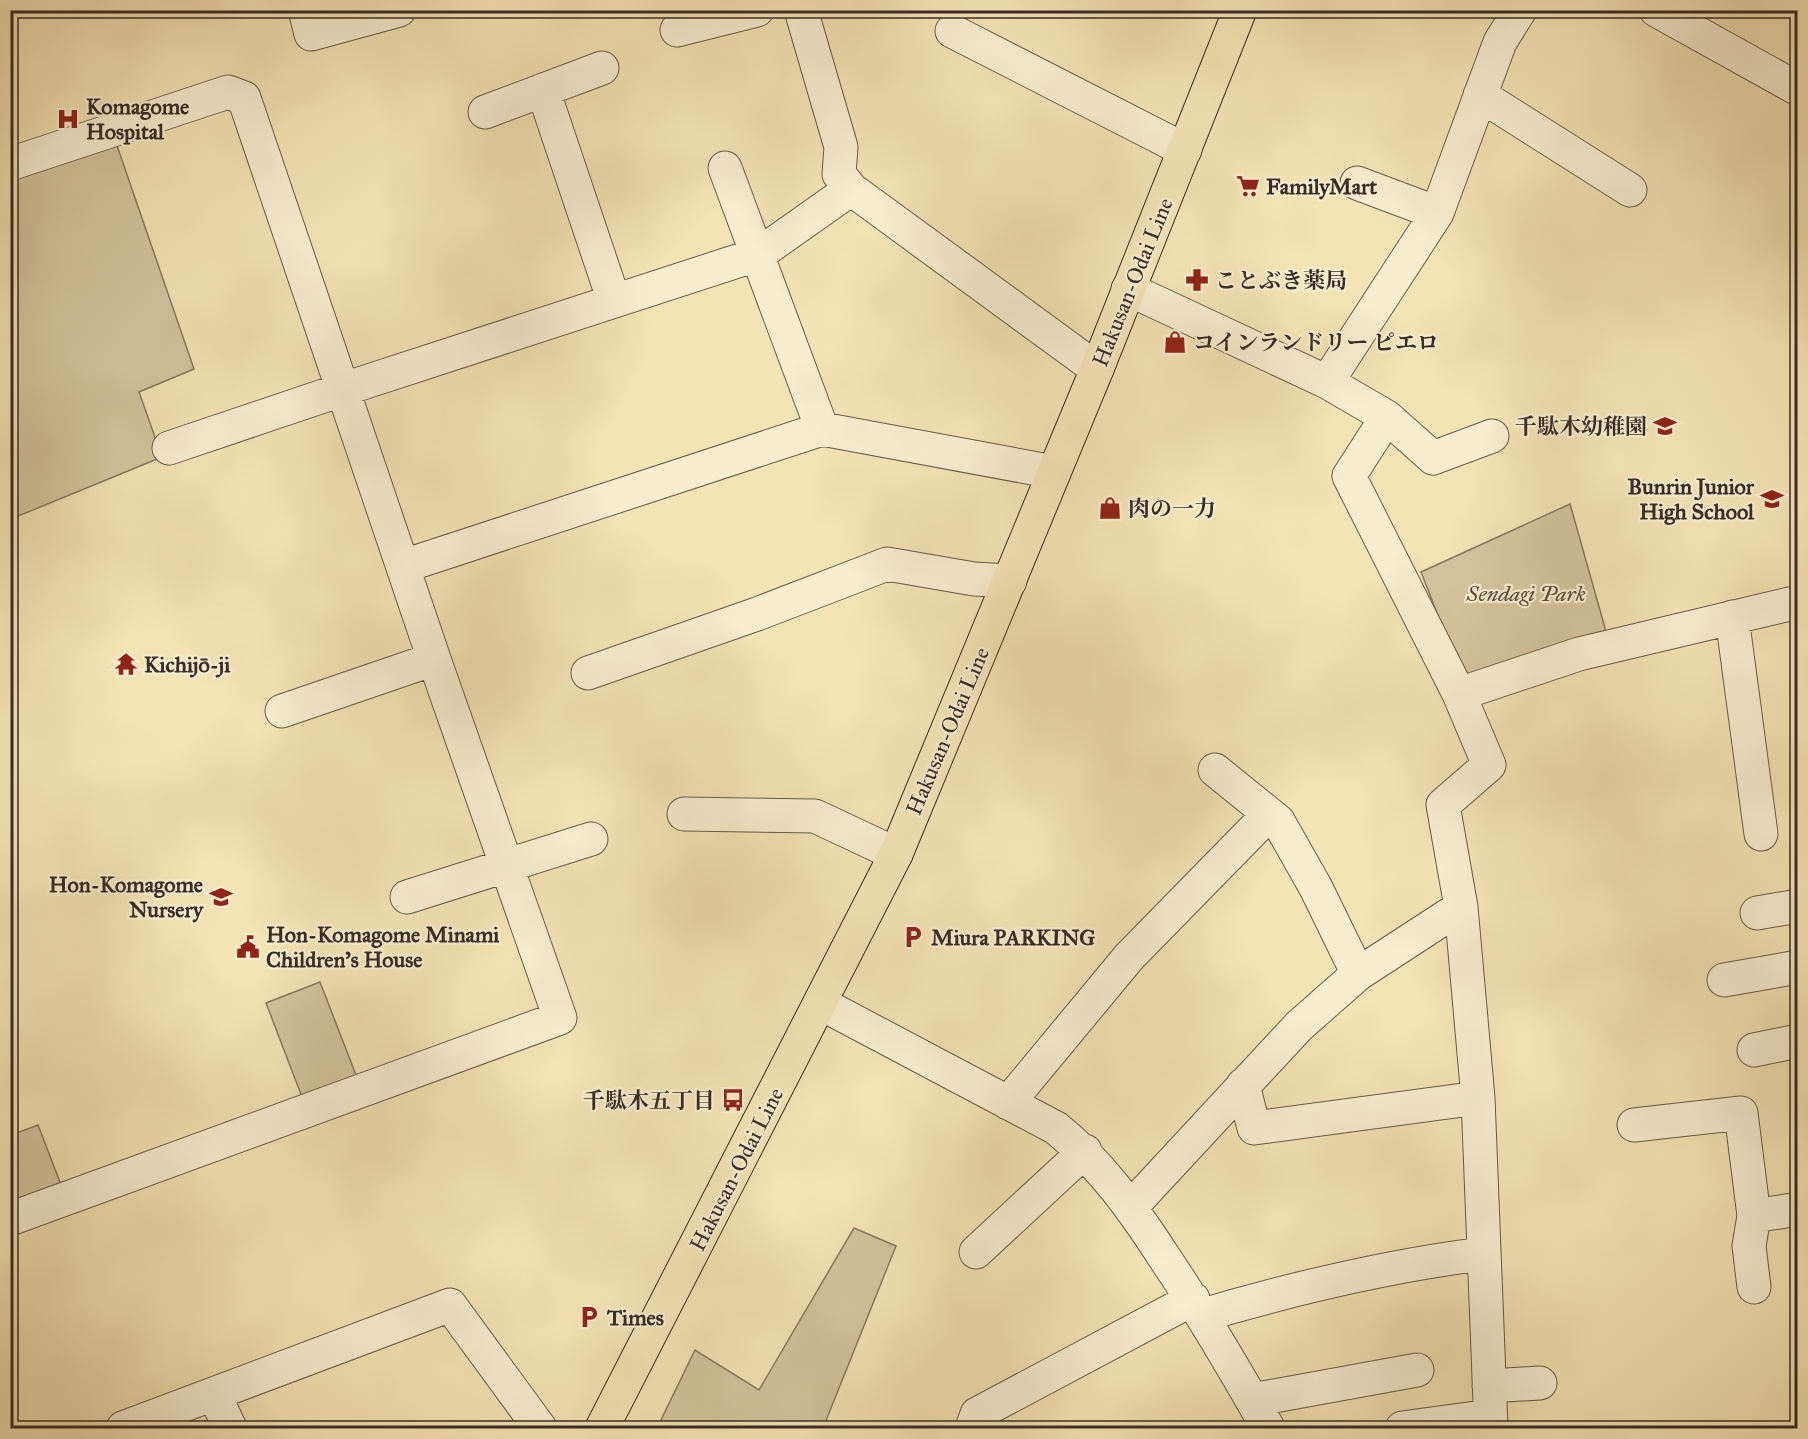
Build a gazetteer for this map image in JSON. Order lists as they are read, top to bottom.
{
  "streets": {
    "main road": ["Hakusan-Odai Line"]
  },
  "parks": ["Sendagi Park"],
  "places": {
    "hospital": ["Komagome Hospital"],
    "supermarket": ["FamilyMart"],
    "pharmacy": ["ことぶき薬局"],
    "shop": ["コインランドリー ピエロ", "肉の一力"],
    "school or university": ["千駄木幼稚園", "Bunrin Junior High School", "Hon-Komagome Nursery"],
    "temple": ["Kichijō-ji"],
    "parking": ["Miura PARKING", "Times"],
    "public building": ["Hon-Komagome Minami Children's House"],
    "bus stop": ["千駄木五丁目"]
  }
}
